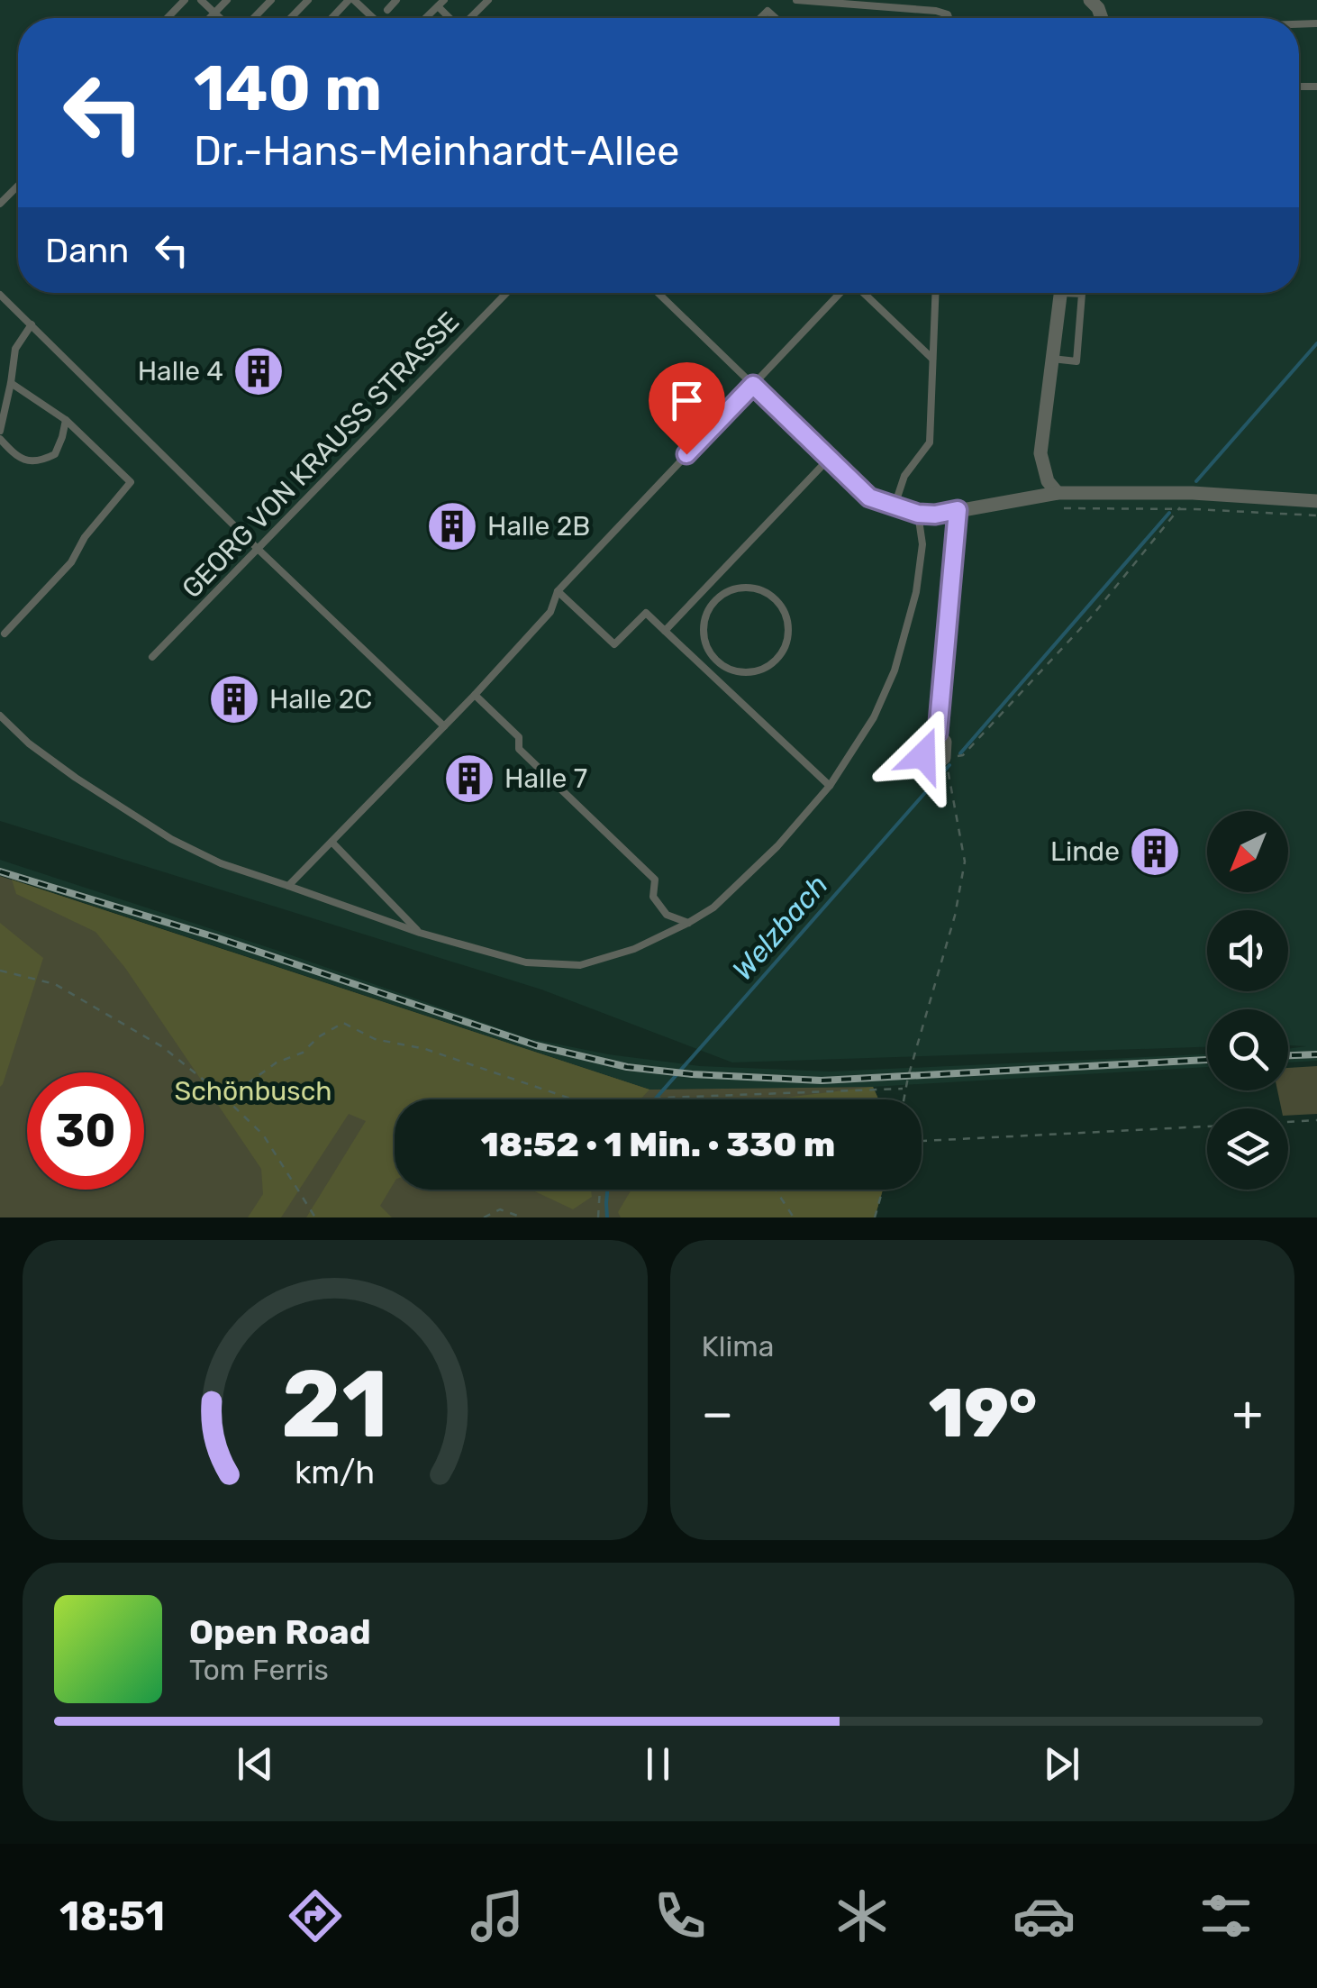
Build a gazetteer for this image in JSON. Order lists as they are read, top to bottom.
{
  "streets": {
    "lane": ["GEORG VON KRAUSS STRASSE"]
  },
  "water": ["Welzbach"],
  "parks": ["Schönbusch"],
  "places": {
    "building": [
      "Halle 4",
      "Halle 2B",
      "Halle 2C",
      "Halle 7",
      "Linde"
    ]
  },
  "north": "bottom left",
  "page": {
    "turn": ["140 m", "Dr.-Hans-Meinhardt-Allee"],
    "then": "Dann",
    "limit": "30",
    "trip": "18:52 · 1 Min. · 330 m",
    "tile": "Klima",
    "heat": ["−", "19°", "+"],
    "song": ["Open Road", "Tom Ferris"],
    "tabs": "18:51",
    "gauge": ["21", "km/h"]
  }
}
